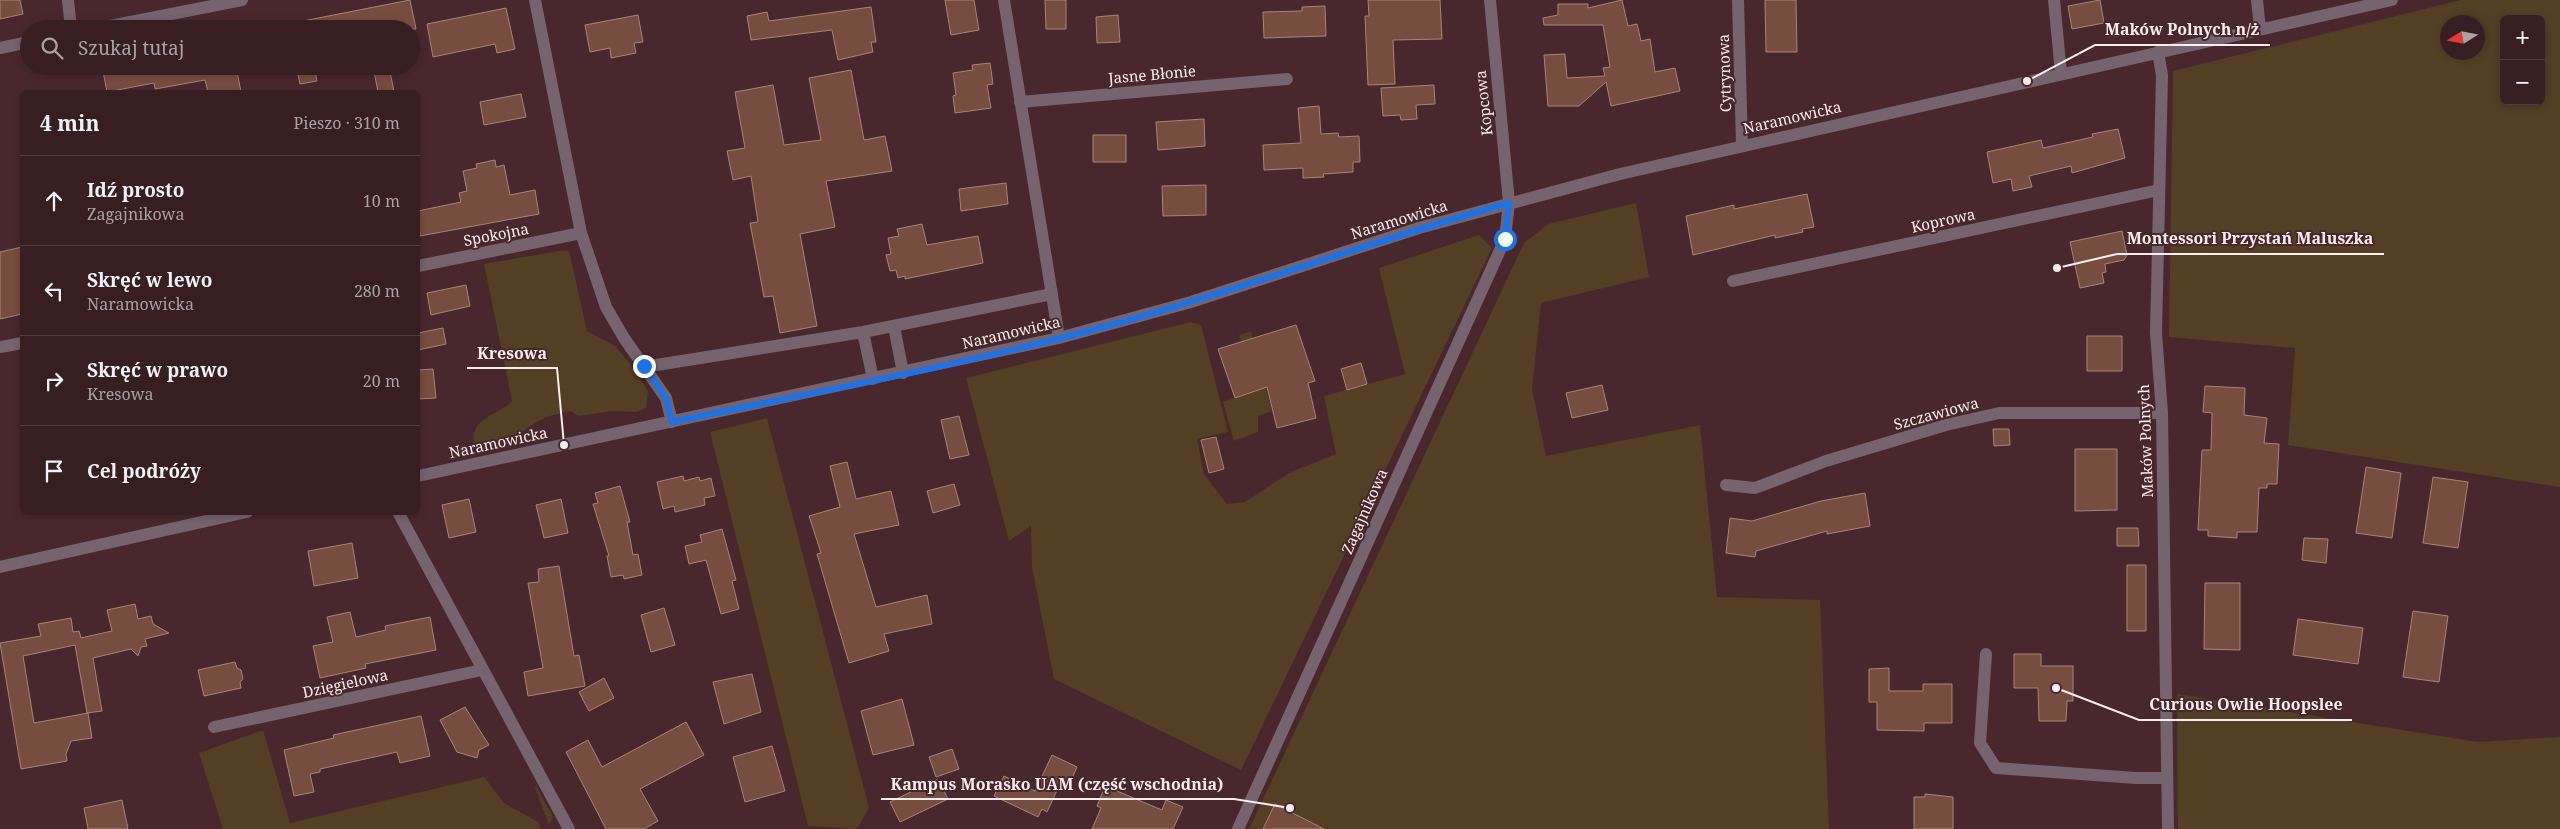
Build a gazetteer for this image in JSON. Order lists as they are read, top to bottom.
{
  "streets": {
    "street": [
      "Cytrynowa",
      "Jasne Błonie",
      "Kopcowa",
      "Naramowicka",
      "Koprowa",
      "Spokojna",
      "Szczawiowa",
      "Maków Polnych",
      "Zagajnikowa",
      "Dzięgielowa"
    ]
  },
  "crossings": [
    ["Cytrynowa", "Naramowicka"],
    ["Kopcowa", "Naramowicka"],
    ["Kopcowa", "Zagajnikowa"],
    ["Naramowicka", "Maków Polnych"],
    ["Naramowicka", "Zagajnikowa"],
    ["Koprowa", "Maków Polnych"],
    ["Szczawiowa", "Maków Polnych"]
  ],
  "places": [
    "Maków Polnych n/ż",
    "Montessori Przystań Maluszka",
    "Kresowa",
    "Curious Owlie Hoopslee",
    "Kampus Morasko UAM (część wschodnia)"
  ],
  "north": "left",
  "page": {
    "map_buttons": ["+", "−"],
    "search": "Szukaj tutaj",
    "heading": ["4 min", "Pieszo · 310 m"],
    "list": [
      ["Idź prosto", "Zagajnikowa", "10 m"],
      ["Skręć w lewo", "Naramowicka", "280 m"],
      ["Skręć w prawo", "Kresowa", "20 m"],
      "Cel podróży"
    ]
  }
}
